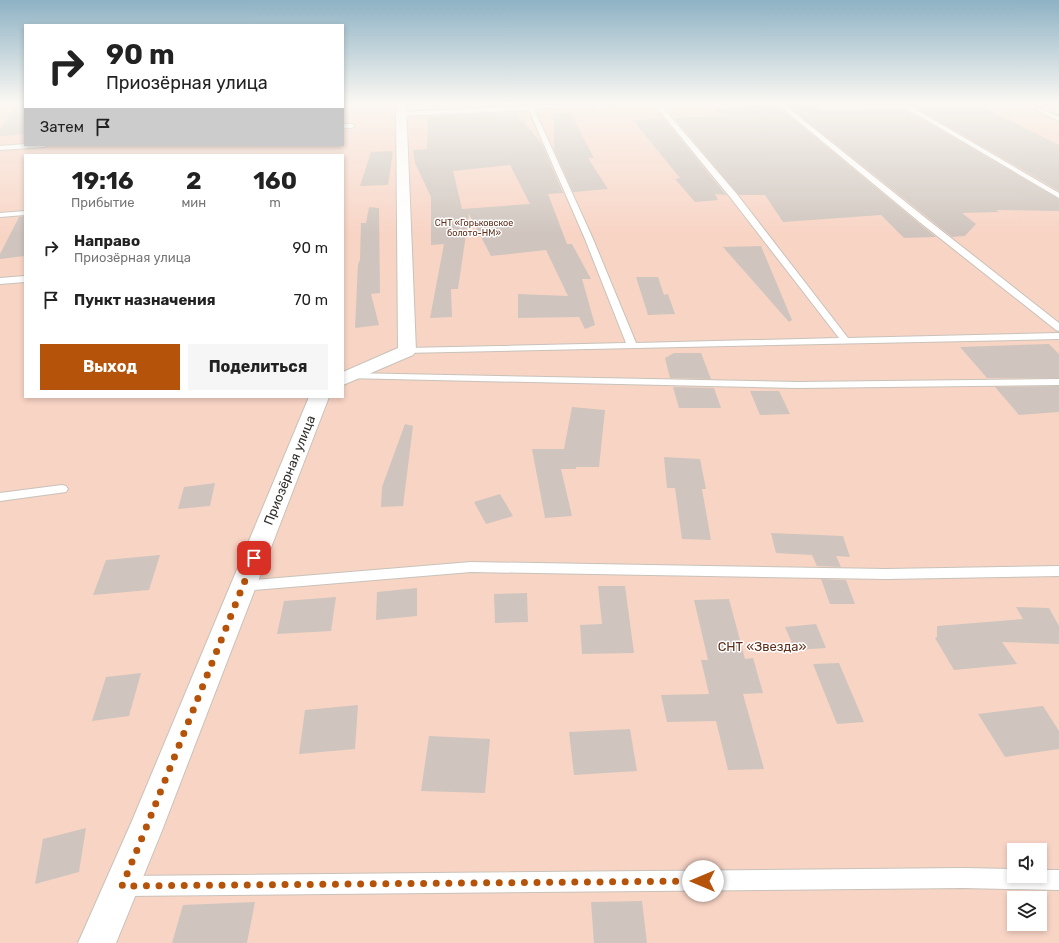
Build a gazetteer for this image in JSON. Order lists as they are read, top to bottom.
{
  "streets": {
    "street": ["Приозёрная улица"]
  },
  "parks": ["СНТ «Горьковское болото-НМ»", "СНТ «Звезда»"],
  "page": {
    "turn": ["90 m", "Приозёрная улица"],
    "then": "Затем",
    "eta": [
      "19:16",
      "Прибытие",
      "2",
      "мин",
      "160",
      "m"
    ],
    "list": [
      {
        "name": "Направо",
        "note": "Приозёрная улица",
        "value": "90 m"
      },
      {
        "name": "Пункт назначения",
        "value": "70 m"
      }
    ],
    "buttons": ["Выход", "Поделиться"]
  }
}
